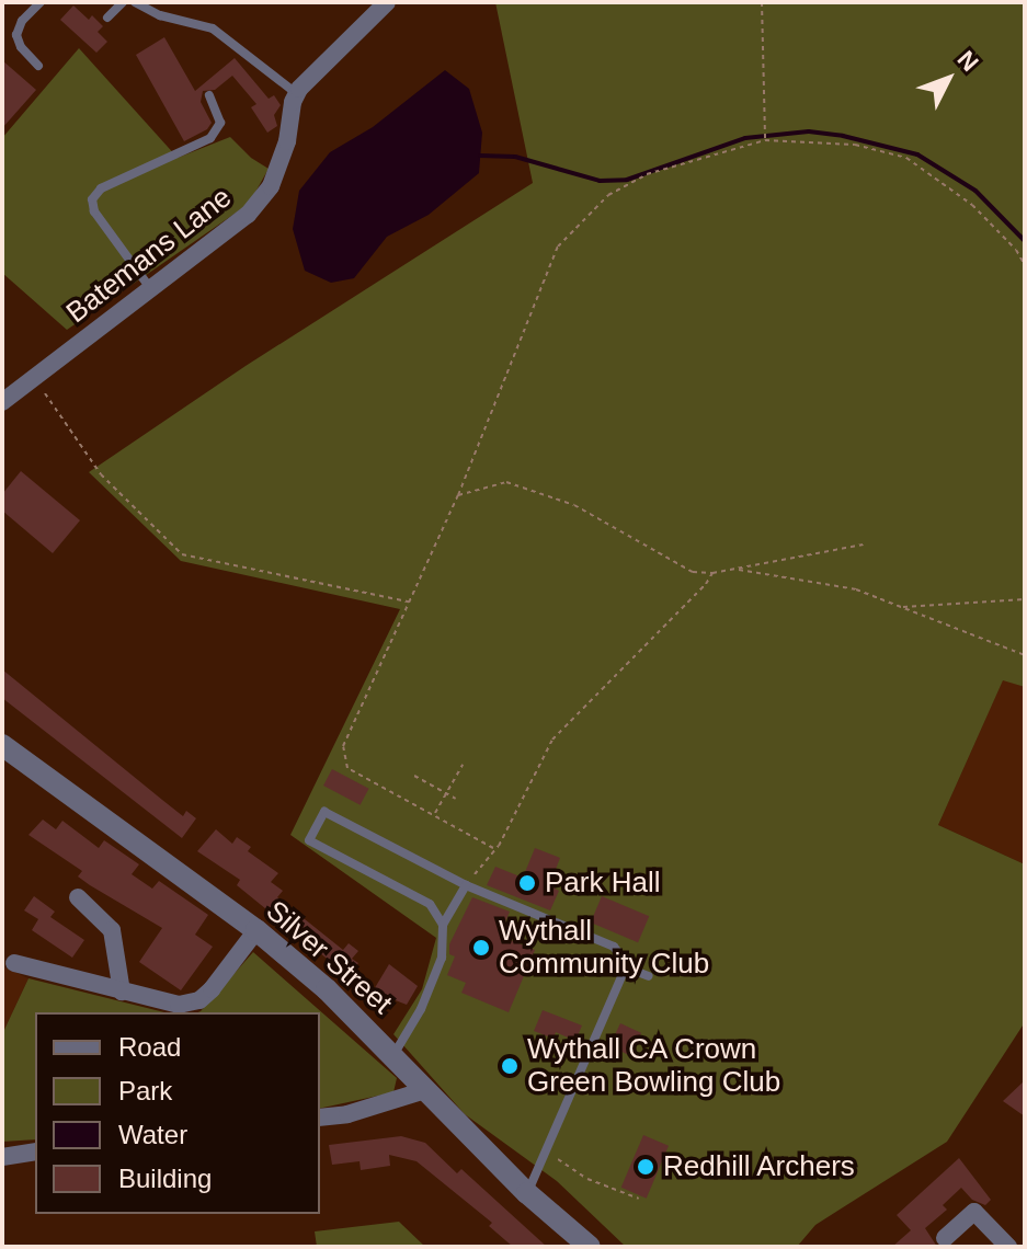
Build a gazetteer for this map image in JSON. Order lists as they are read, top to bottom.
{
  "streets": {
    "street": ["Batemans Lane", "Silver Street"]
  },
  "places": [
    "Park Hall",
    "Wythall Community Club",
    "Wythall CA Crown Green Bowling Club",
    "Redhill Archers"
  ],
  "legend": [
    "Road",
    "Park",
    "Water",
    "Building"
  ],
  "north": "top right"
}
